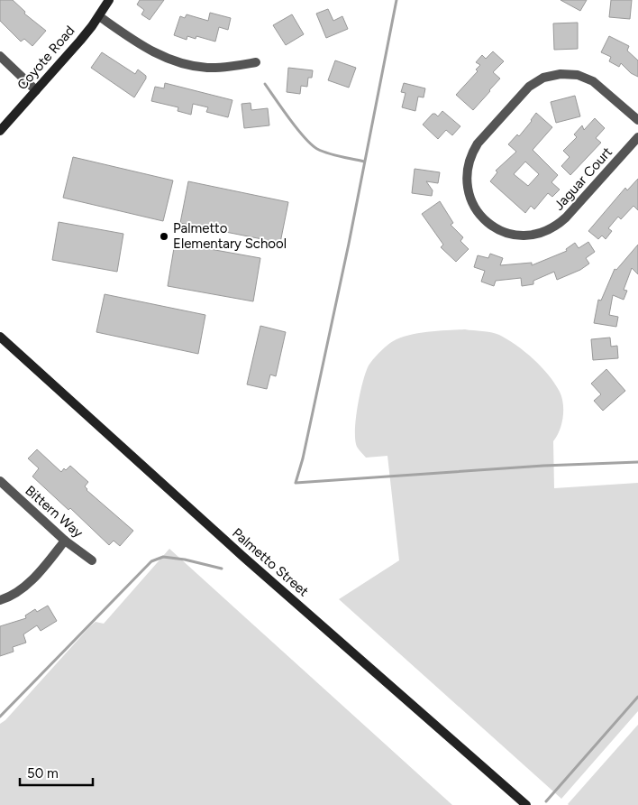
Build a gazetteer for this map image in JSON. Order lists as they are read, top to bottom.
{
  "streets": {
    "main road": ["Coyote Road", "Palmetto Street"],
    "street": ["Jaguar Court", "Bittern Way"]
  },
  "places": ["Palmetto Elementary School"],
  "scale_bar": "50 m"
}
